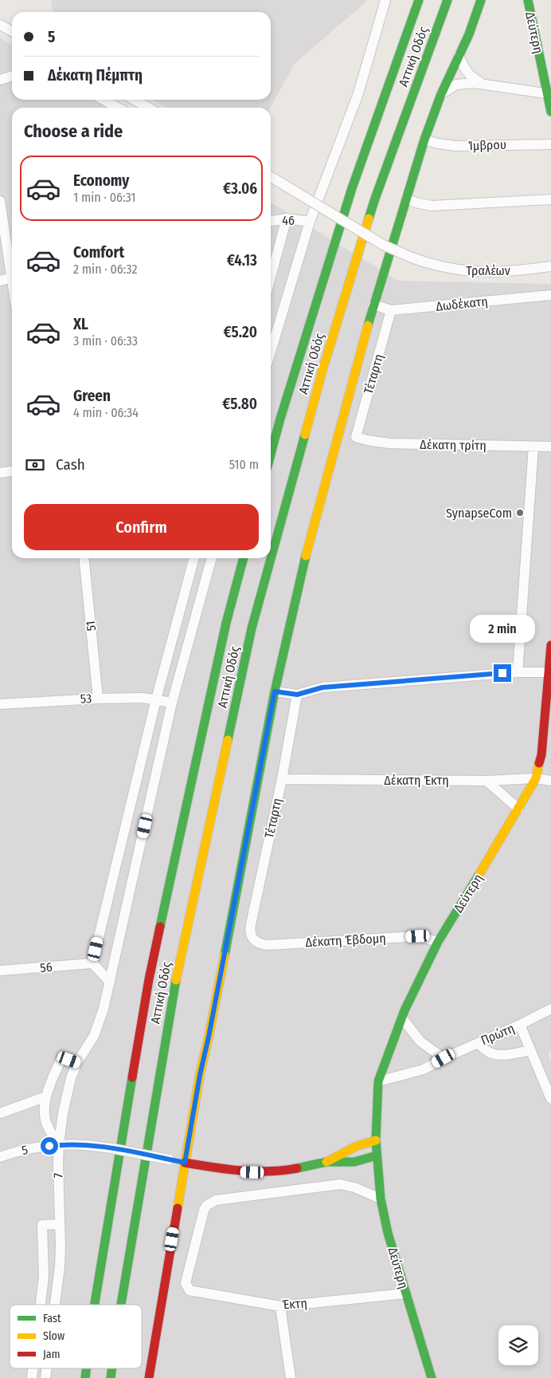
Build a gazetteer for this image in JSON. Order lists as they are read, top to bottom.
{
  "streets": {
    "main road": ["Δεύτερη", "Αττική Οδός"],
    "street": [
      "Ίμβρου",
      "46",
      "Τραλέων",
      "Δωδέκατη",
      "Τέταρτη",
      "Δέκατη τρίτη",
      "51",
      "53",
      "Δέκατη Έκτη",
      "Δέκατη Έβδομη",
      "56",
      "Πρώτη",
      "5",
      "7",
      "Έκτη"
    ]
  },
  "crossings": [
    ["Δεύτερη", "Δέκατη Έκτη"],
    ["Δεύτερη", "Δέκατη Έβδομη"],
    ["Δεύτερη", "Πρώτη"],
    ["Δεύτερη", "Έκτη"],
    ["Δωδέκατη", "Τέταρτη"],
    ["Τέταρτη", "Δέκατη τρίτη"],
    ["Τέταρτη", "Δέκατη Έκτη"],
    ["Τέταρτη", "Δέκατη Έβδομη"],
    ["51", "53"],
    ["53", "7"],
    ["5", "7"]
  ],
  "places": ["SynapseCom"],
  "legend": ["Fast", "Slow", "Jam"],
  "page": {
    "banner": ["5", "Δέκατη Πέμπτη"],
    "heading": "Choose a ride",
    "list": [
      {
        "name": "Economy",
        "note": "1 min · 06:31",
        "value": "€3.06"
      },
      {
        "name": "Comfort",
        "note": "2 min · 06:32",
        "value": "€4.13"
      },
      {
        "name": "XL",
        "note": "3 min · 06:33",
        "value": "€5.20"
      },
      {
        "name": "Green",
        "note": "4 min · 06:34",
        "value": "€5.80"
      }
    ],
    "pay": ["Cash", "510 m"],
    "buttons": "Confirm",
    "bubble": "2 min"
  }
}
